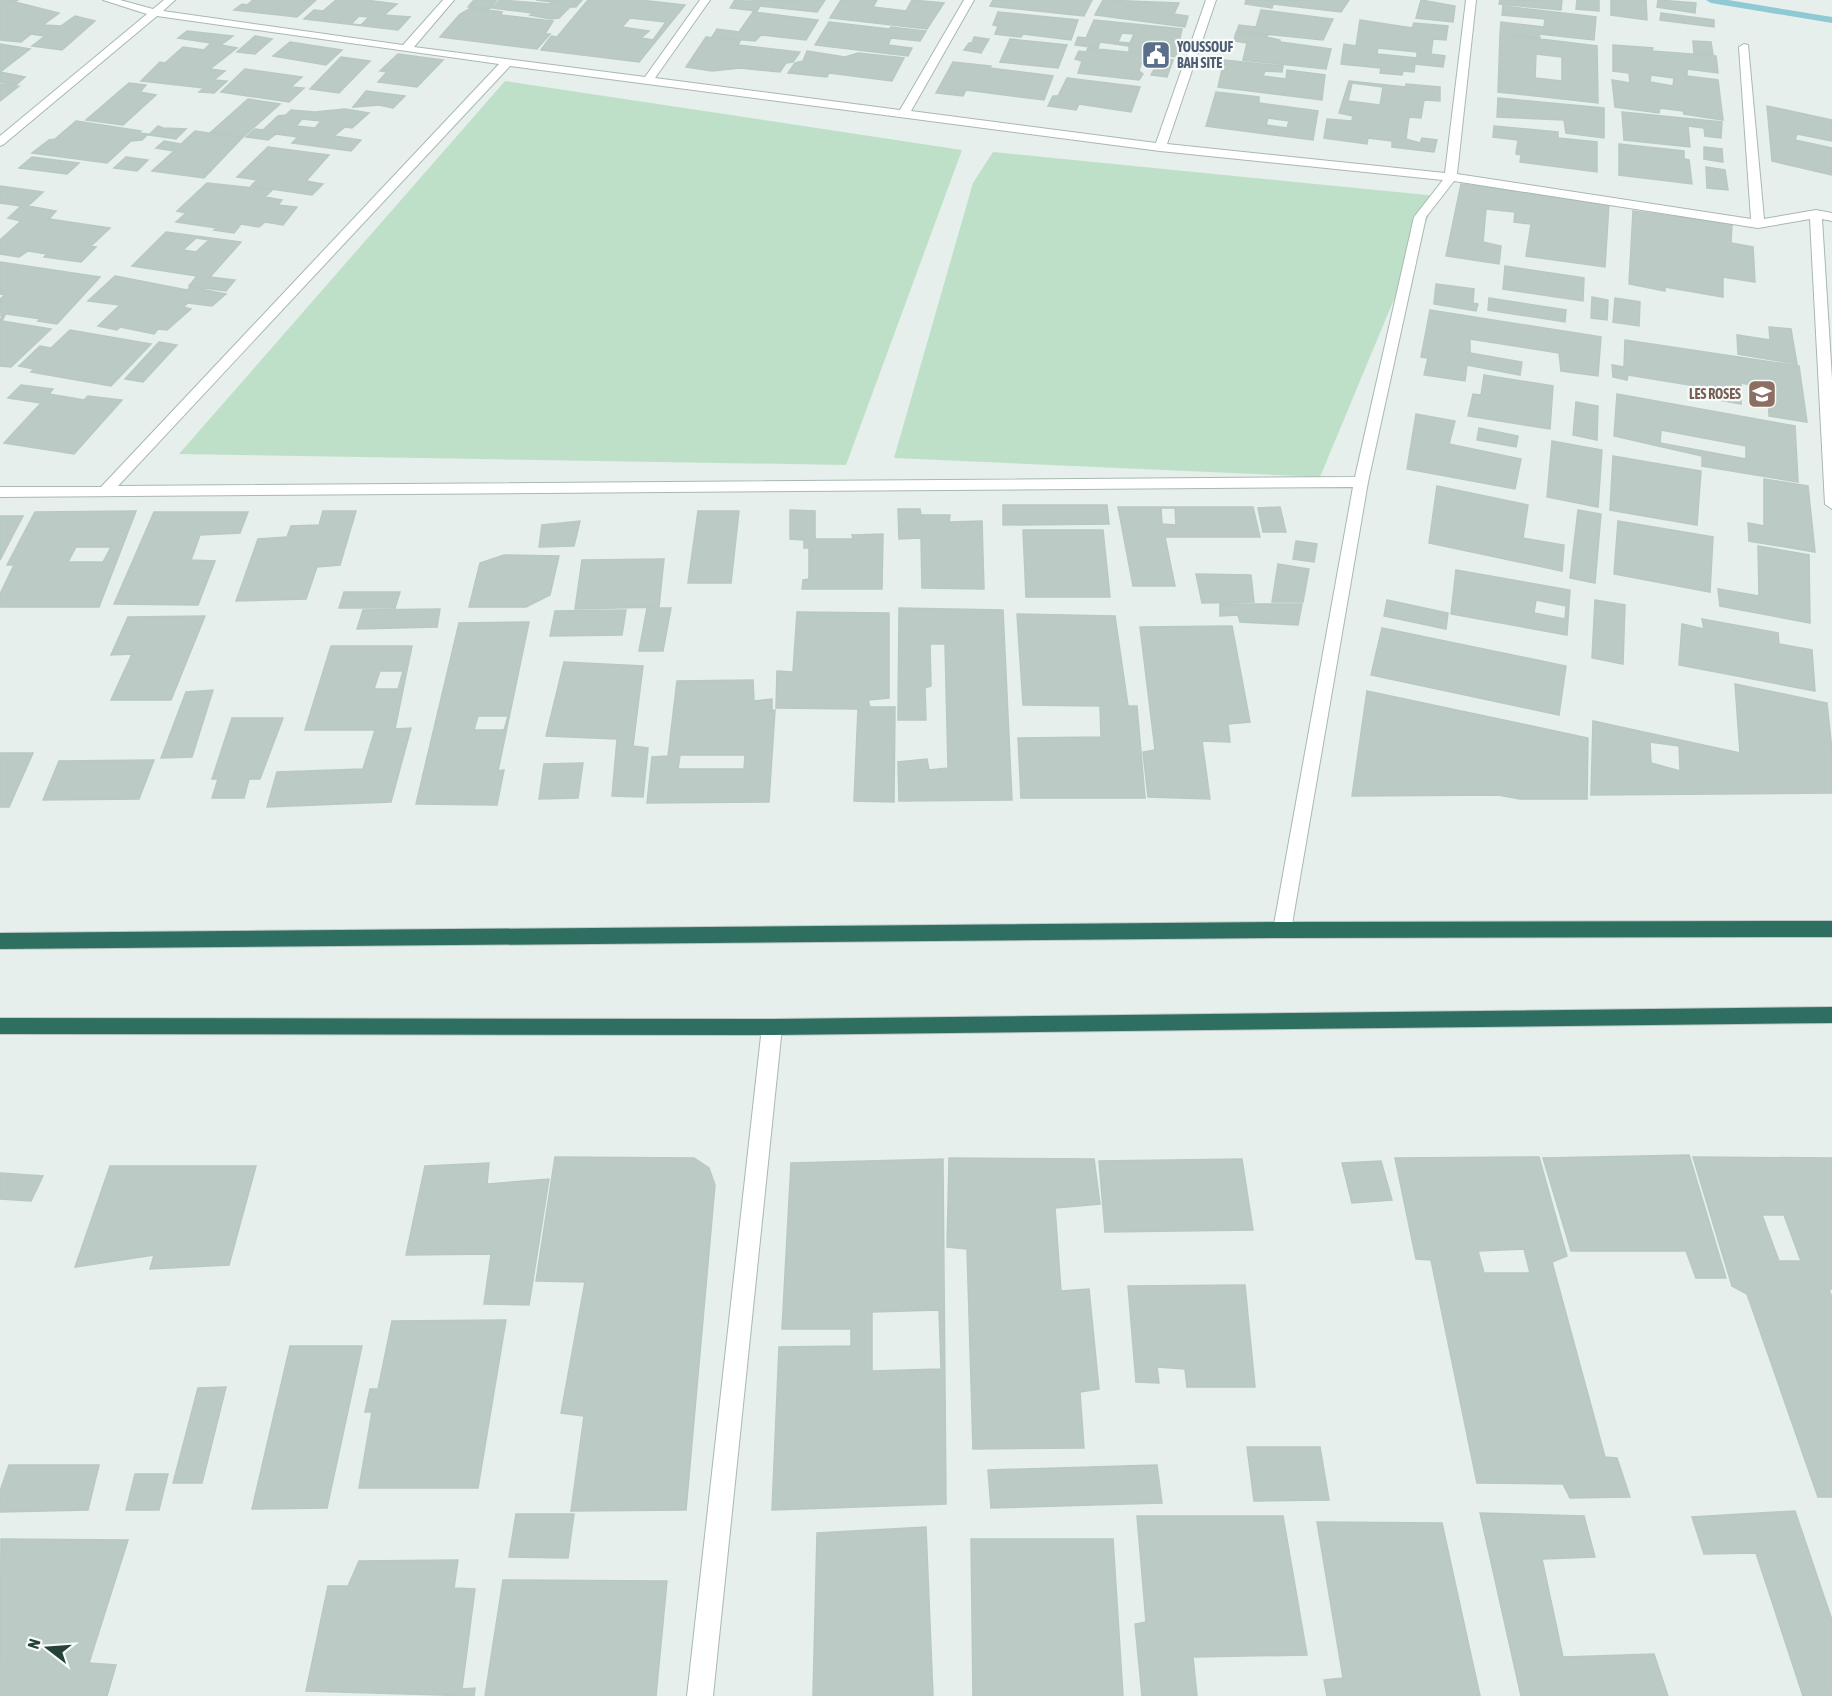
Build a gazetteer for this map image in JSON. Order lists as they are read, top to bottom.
{
  "places": {
    "public building": ["YOUSSOUF BAH SITE"],
    "school or university": ["LES ROSES"]
  },
  "north": "left"
}
